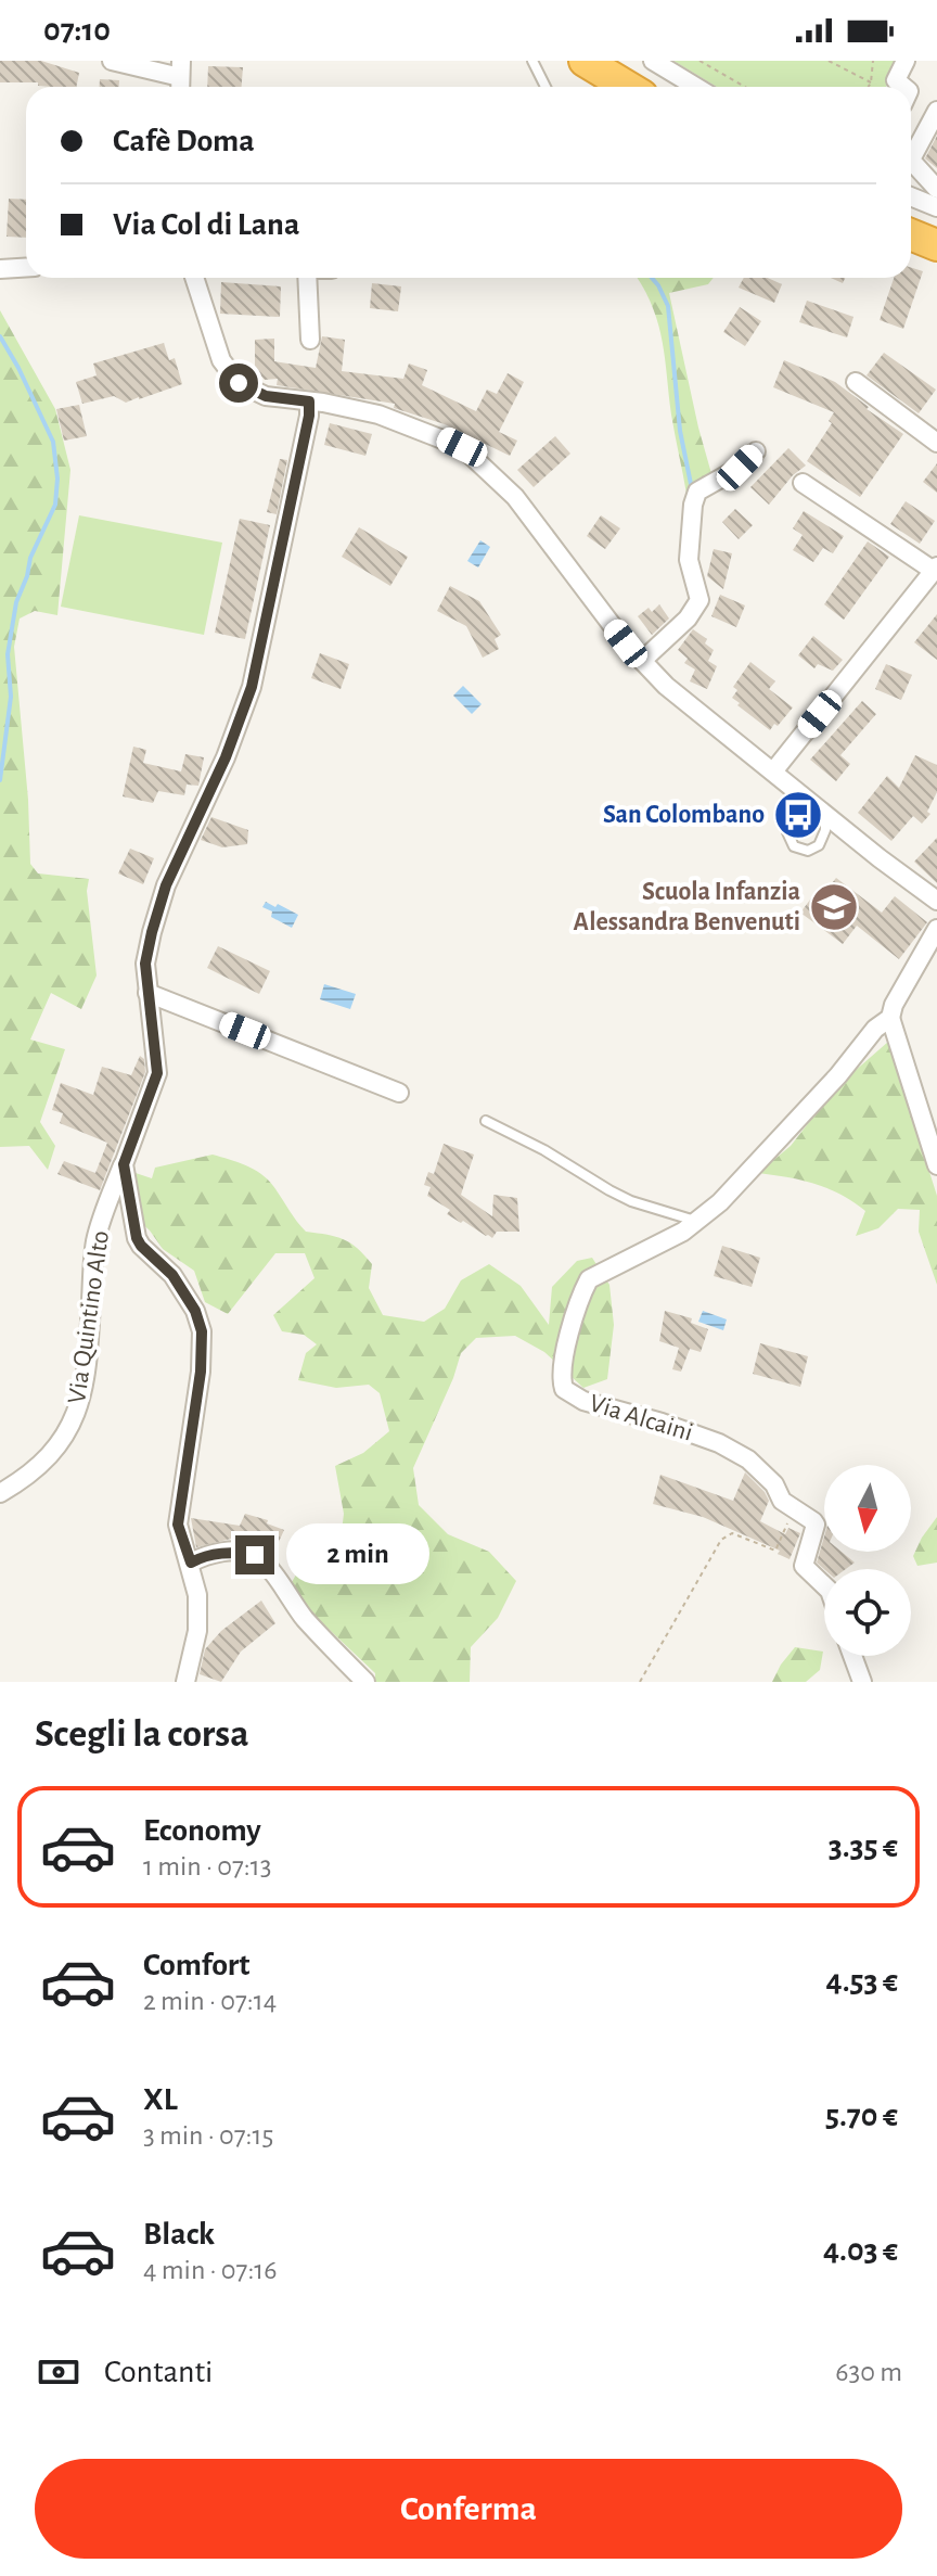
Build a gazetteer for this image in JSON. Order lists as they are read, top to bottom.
{
  "streets": {
    "street": ["Via Quintino Alto", "Via Alcaini"]
  },
  "places": {
    "bus stop": ["San Colombano"],
    "school or university": ["Scuola Infanzia Alessandra Benvenuti"]
  },
  "north": "bottom",
  "page": {
    "status": "07:10",
    "banner": ["Cafè Doma", "Via Col di Lana"],
    "bubble": "2 min",
    "heading": "Scegli la corsa",
    "list": [
      {
        "name": "Economy",
        "note": "1 min · 07:13",
        "value": "3.35 €"
      },
      {
        "name": "Comfort",
        "note": "2 min · 07:14",
        "value": "4.53 €"
      },
      {
        "name": "XL",
        "note": "3 min · 07:15",
        "value": "5.70 €"
      },
      {
        "name": "Black",
        "note": "4 min · 07:16",
        "value": "4.03 €"
      }
    ],
    "pay": ["Contanti", "630 m"],
    "buttons": "Conferma"
  }
}
